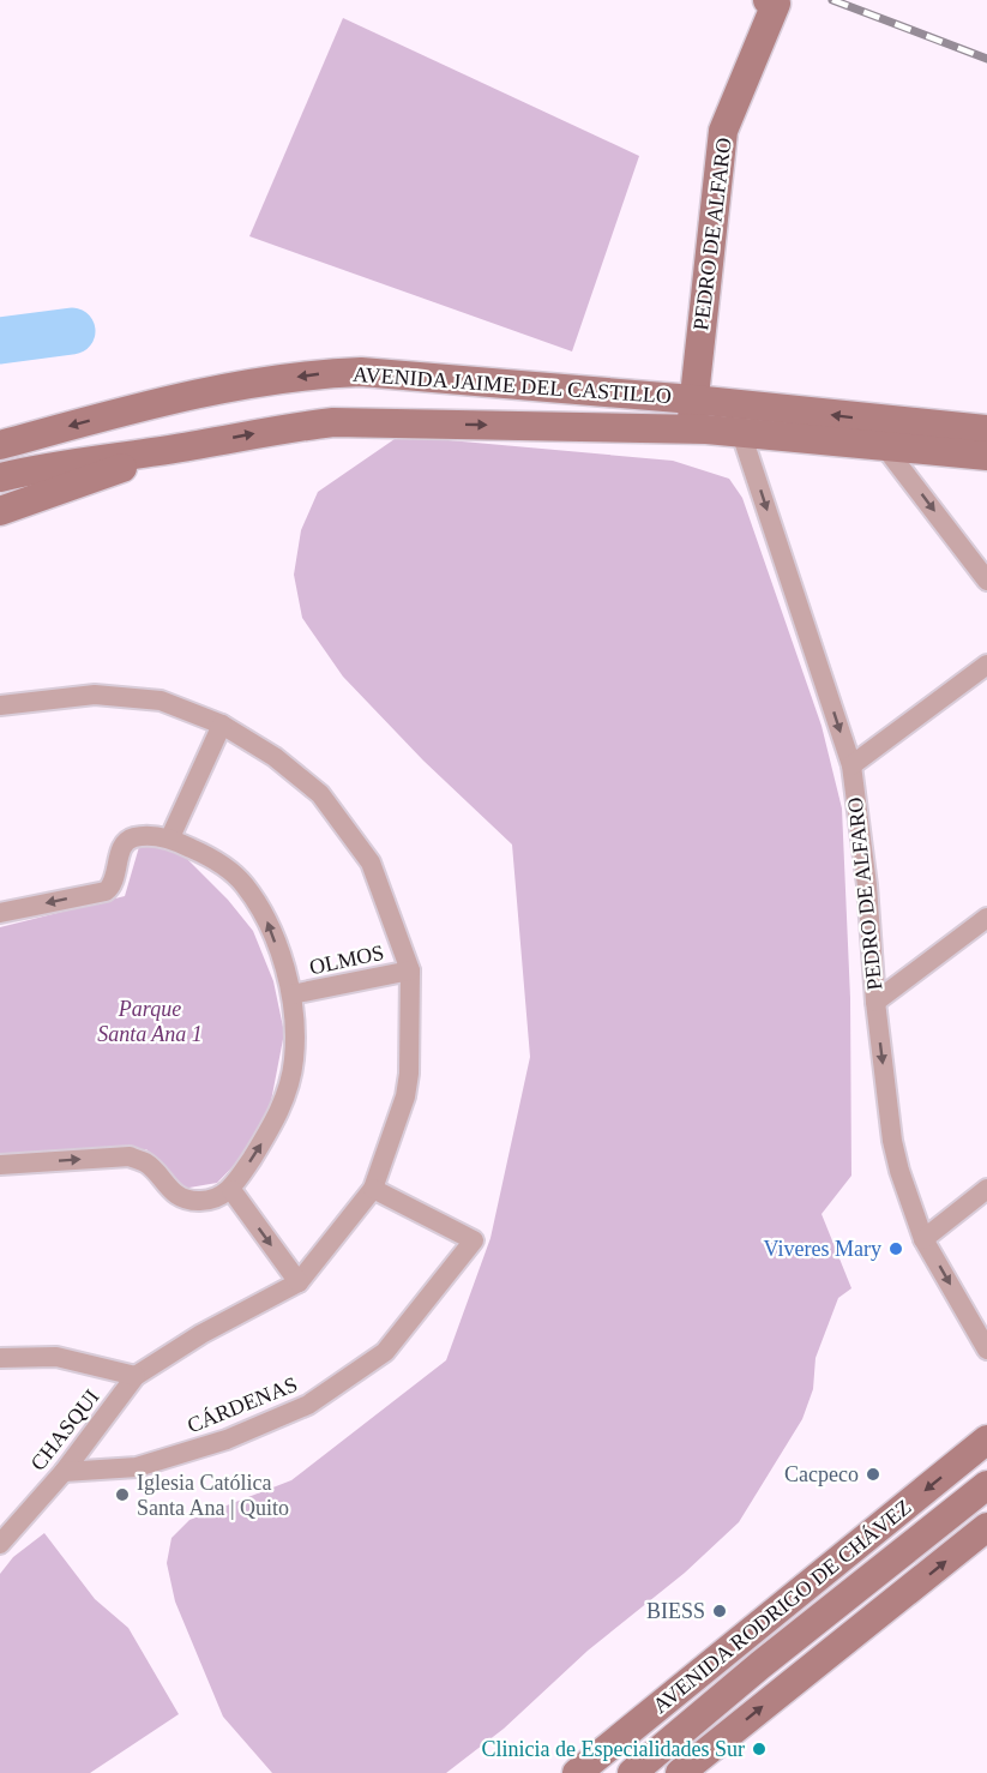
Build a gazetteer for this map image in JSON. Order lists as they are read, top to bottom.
{
  "streets": {
    "main road": ["PEDRO DE ALFARO", "AVENIDA JAIME DEL CASTILLO", "AVENIDA RODRIGO DE CHÁVEZ"],
    "street": ["OLMOS", "CÁRDENAS", "CHASQUI"]
  },
  "crossings": [
    ["PEDRO DE ALFARO", "AVENIDA JAIME DEL CASTILLO"],
    ["CÁRDENAS", "CHASQUI"]
  ],
  "one_way": ["PEDRO DE ALFARO"],
  "parks": ["Parque Santa Ana 1"],
  "places": [
    "Viveres Mary",
    "Cacpeco",
    "Iglesia Católica Santa Ana | Quito",
    "BIESS",
    "Clinicia de Especialidades Sur"
  ]
}
